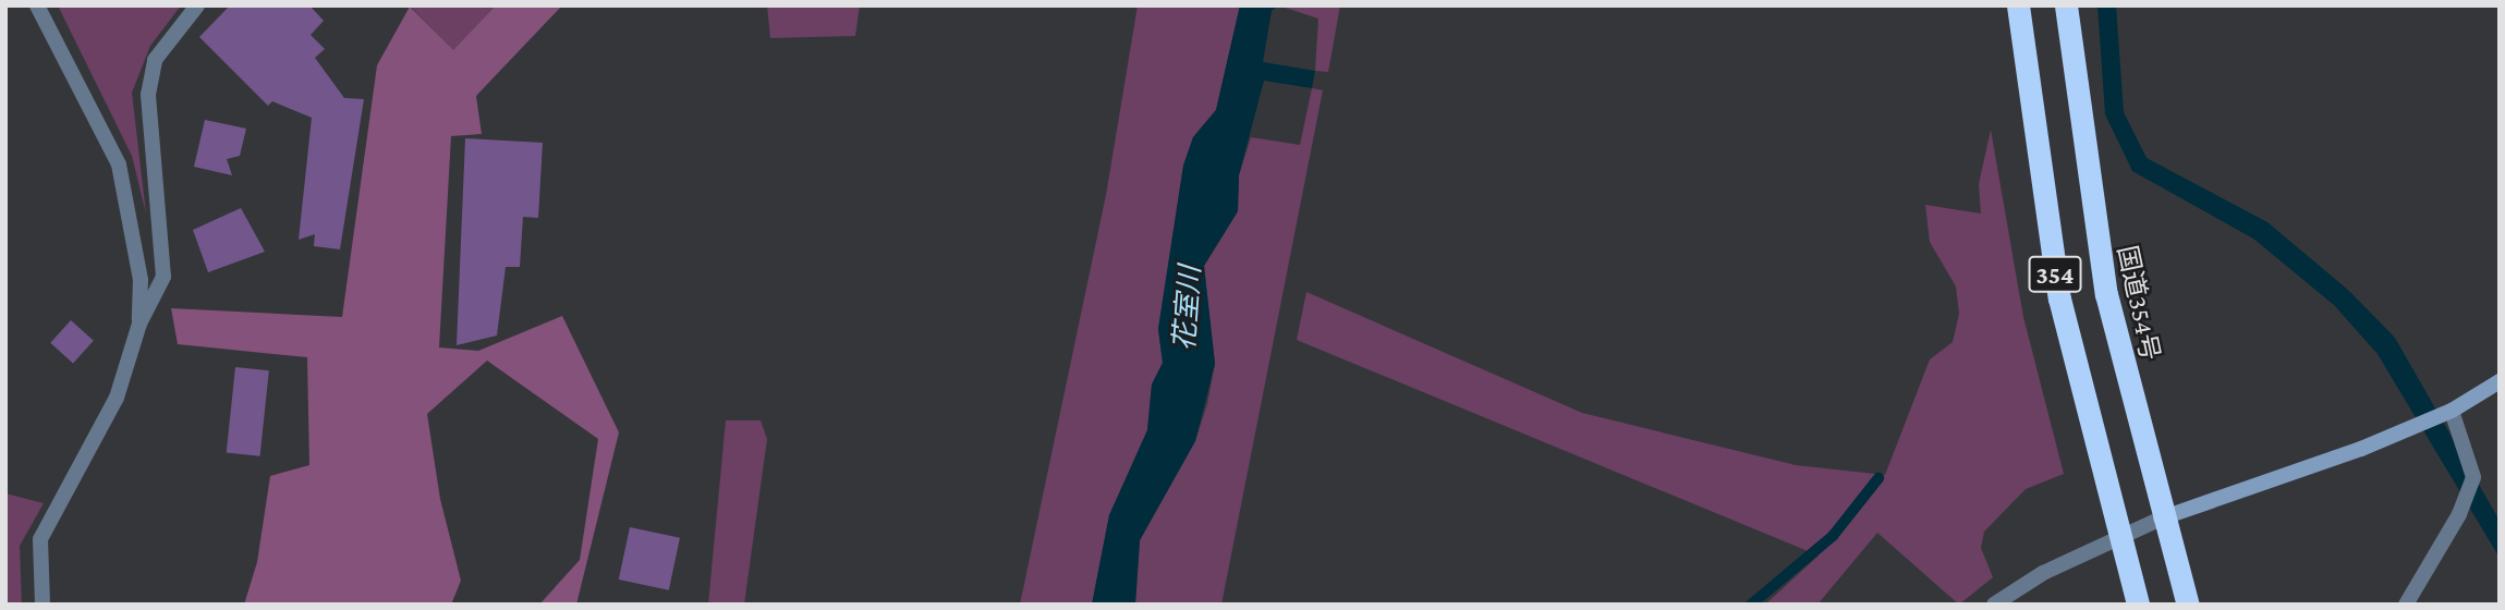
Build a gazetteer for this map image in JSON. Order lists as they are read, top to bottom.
{
  "streets": {
    "highway": ["354", "国道354号"]
  },
  "water": ["花室川"]
}
